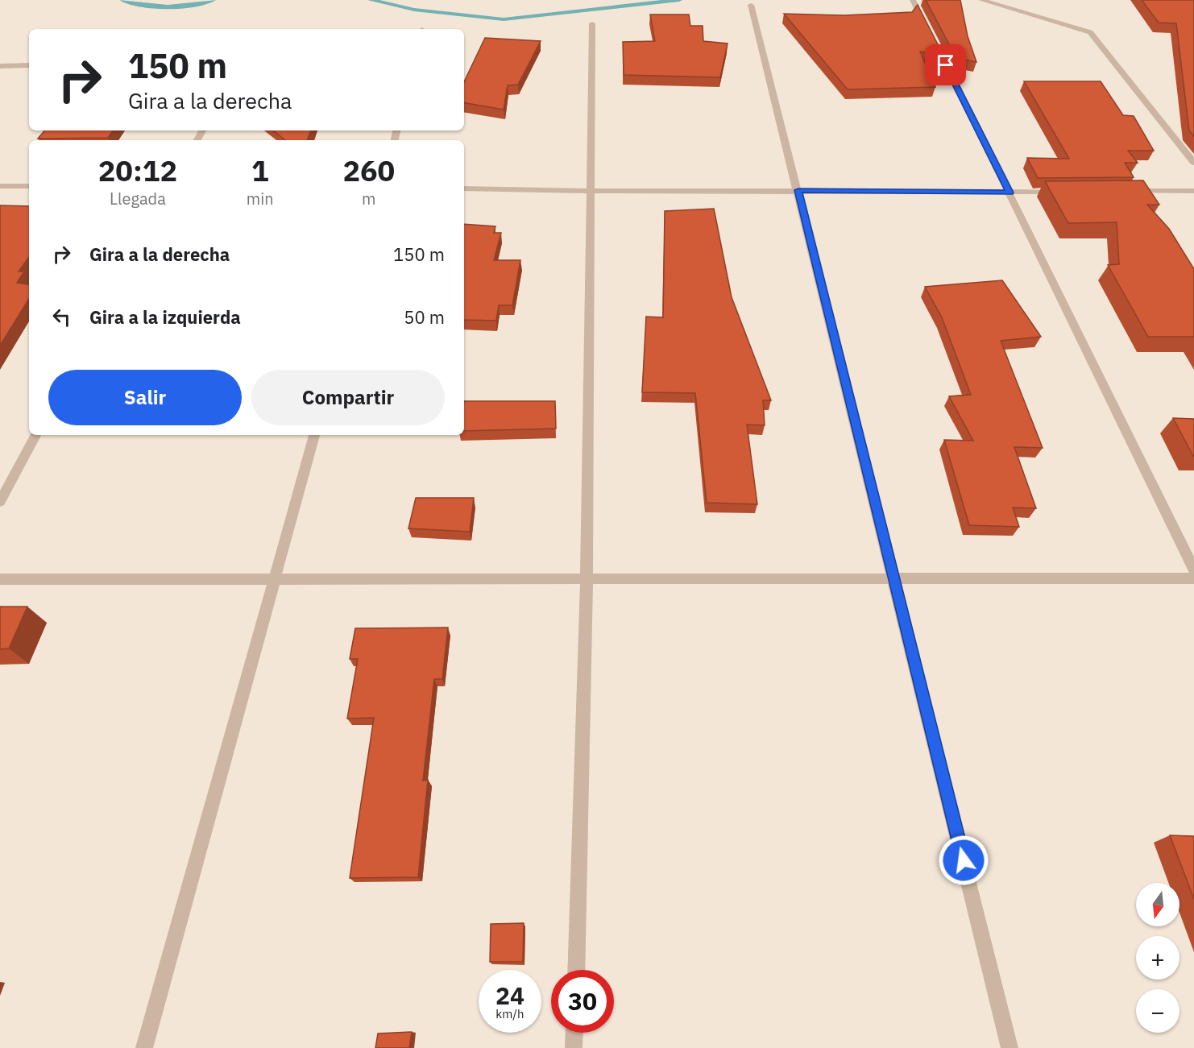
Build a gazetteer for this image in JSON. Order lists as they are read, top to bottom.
{
  "north": "bottom",
  "page": {
    "turn": ["150 m", "Gira a la derecha"],
    "eta": [
      "20:12",
      "Llegada",
      "1",
      "min",
      "260",
      "m"
    ],
    "list": [
      {
        "name": "Gira a la derecha",
        "value": "150 m"
      },
      {
        "name": "Gira a la izquierda",
        "value": "50 m"
      }
    ],
    "buttons": ["Salir", "Compartir"],
    "map_buttons": ["+", "−"],
    "speed": "24 km/h",
    "limit": "30"
  }
}
